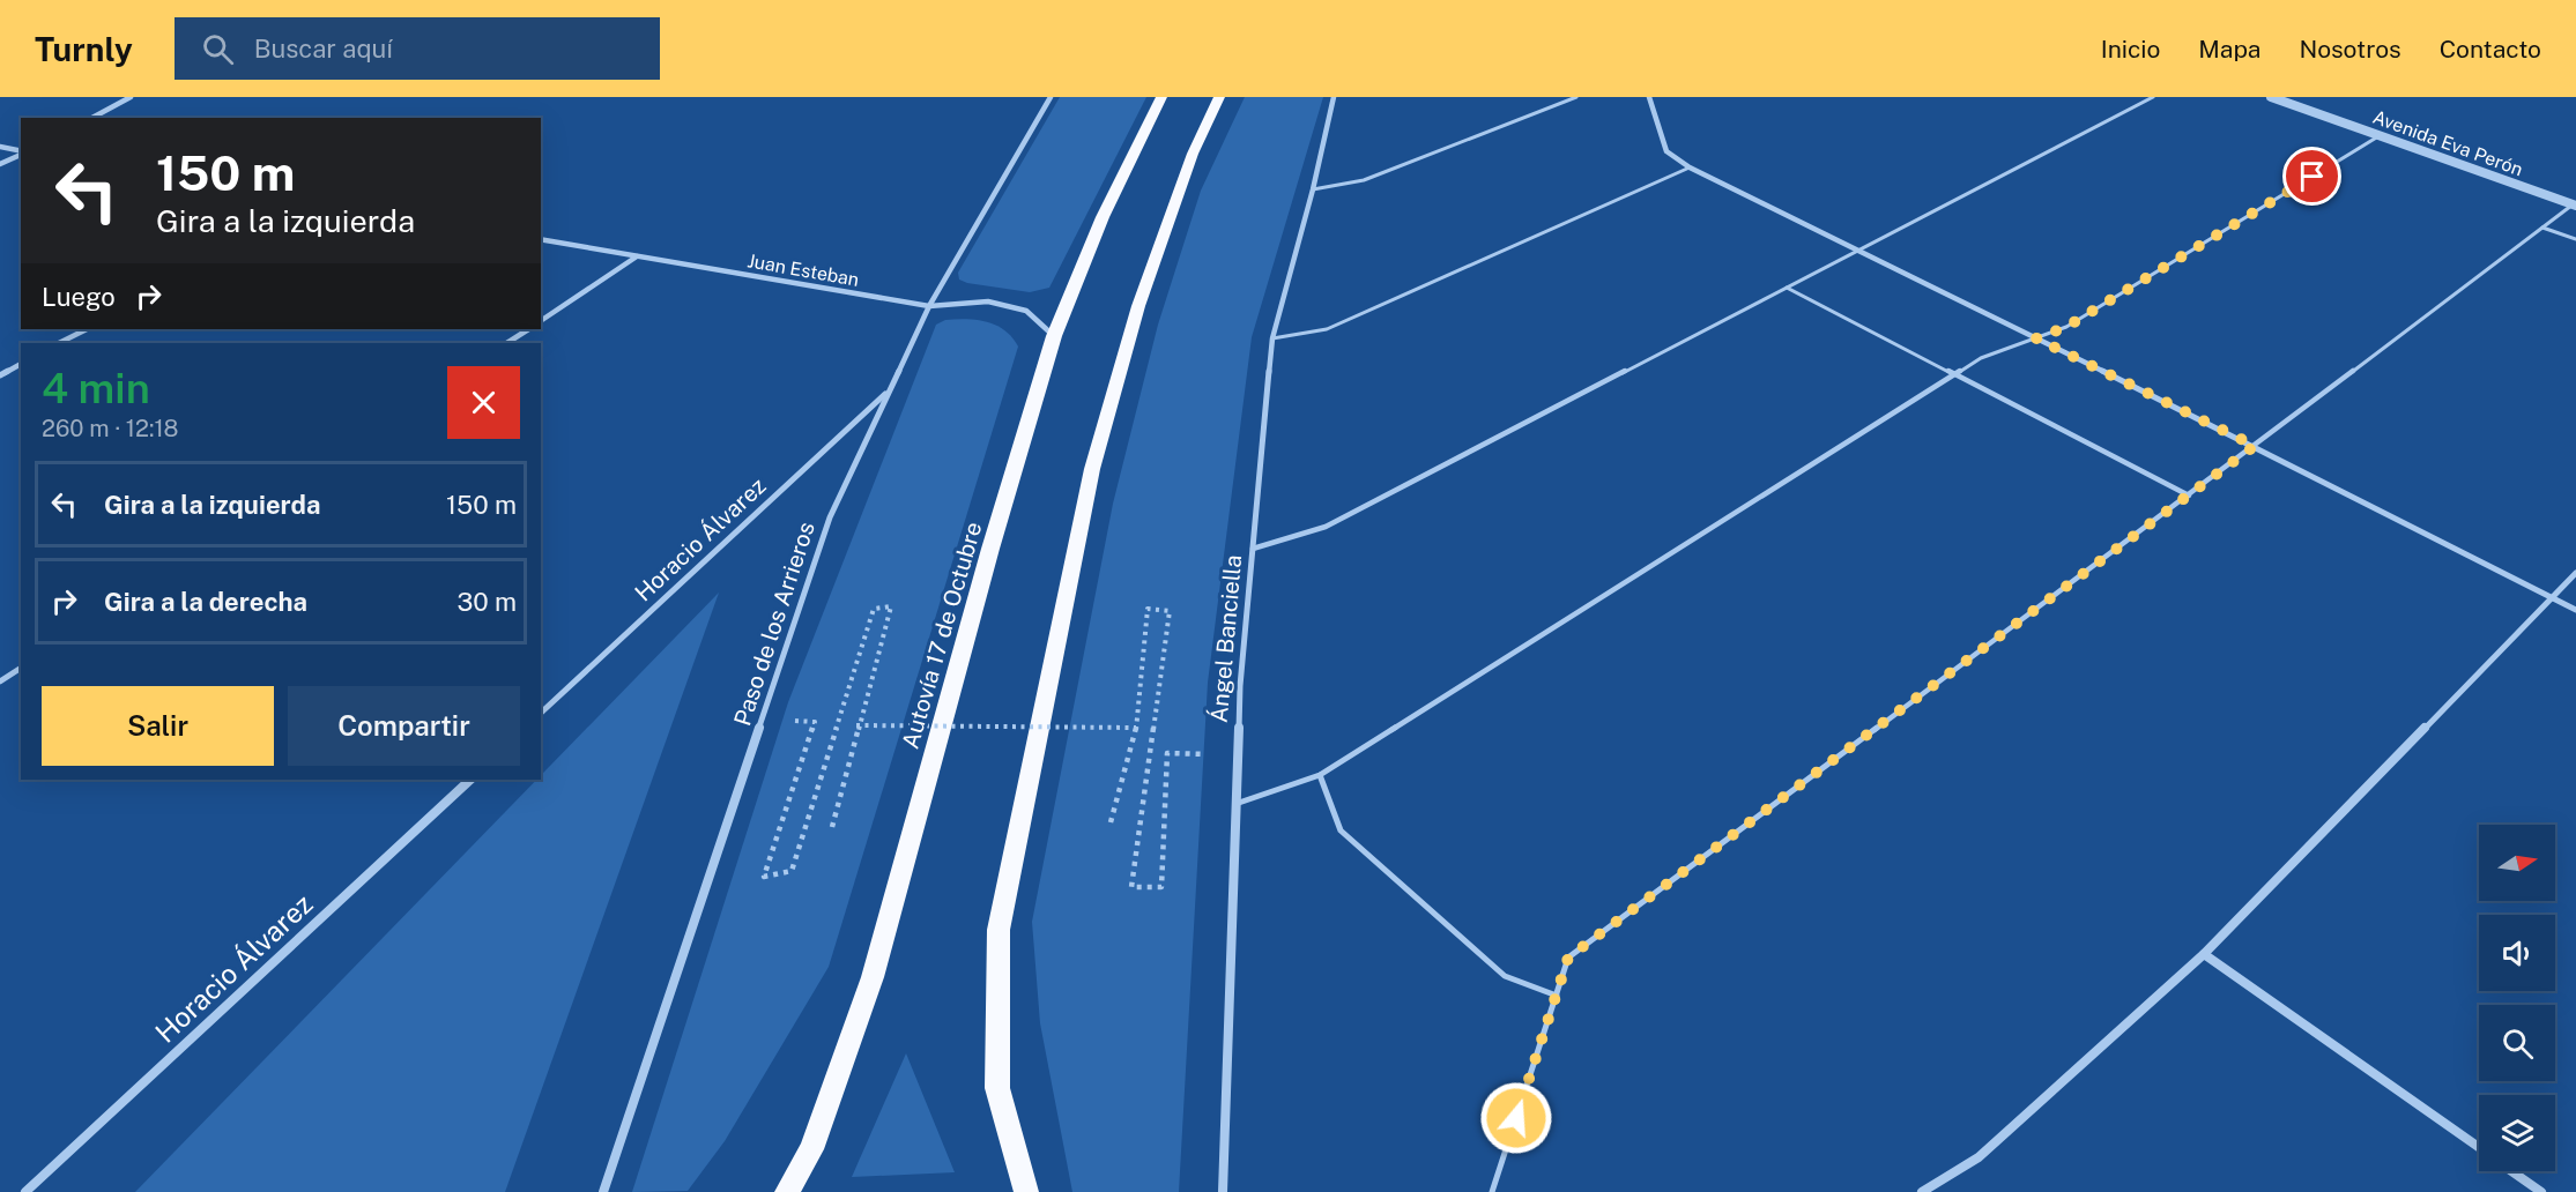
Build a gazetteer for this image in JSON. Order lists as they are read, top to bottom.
{
  "streets": {
    "highway": ["Autovía 17 de Octubre"],
    "street": [
      "Avenida Eva Perón",
      "Juan Esteban",
      "Horacio Álvarez",
      "Paso de los Arrieros",
      "Ángel Banciella"
    ]
  },
  "crossings": [
    ["Juan Esteban", "Paso de los Arrieros"],
    ["Juan Esteban", "Autovía 17 de Octubre"],
    ["Horacio Álvarez", "Paso de los Arrieros"]
  ],
  "north": "right",
  "page": {
    "header": "Turnly",
    "search": "Buscar aquí",
    "nav": [
      "Inicio",
      "Mapa",
      "Nosotros",
      "Contacto"
    ],
    "turn": ["150 m", "Gira a la izquierda"],
    "then": "Luego",
    "heading": ["4 min", "260 m · 12:18"],
    "list": [
      {
        "name": "Gira a la izquierda",
        "value": "150 m"
      },
      {
        "name": "Gira a la derecha",
        "value": "30 m"
      }
    ],
    "buttons": ["Salir", "Compartir"]
  }
}
